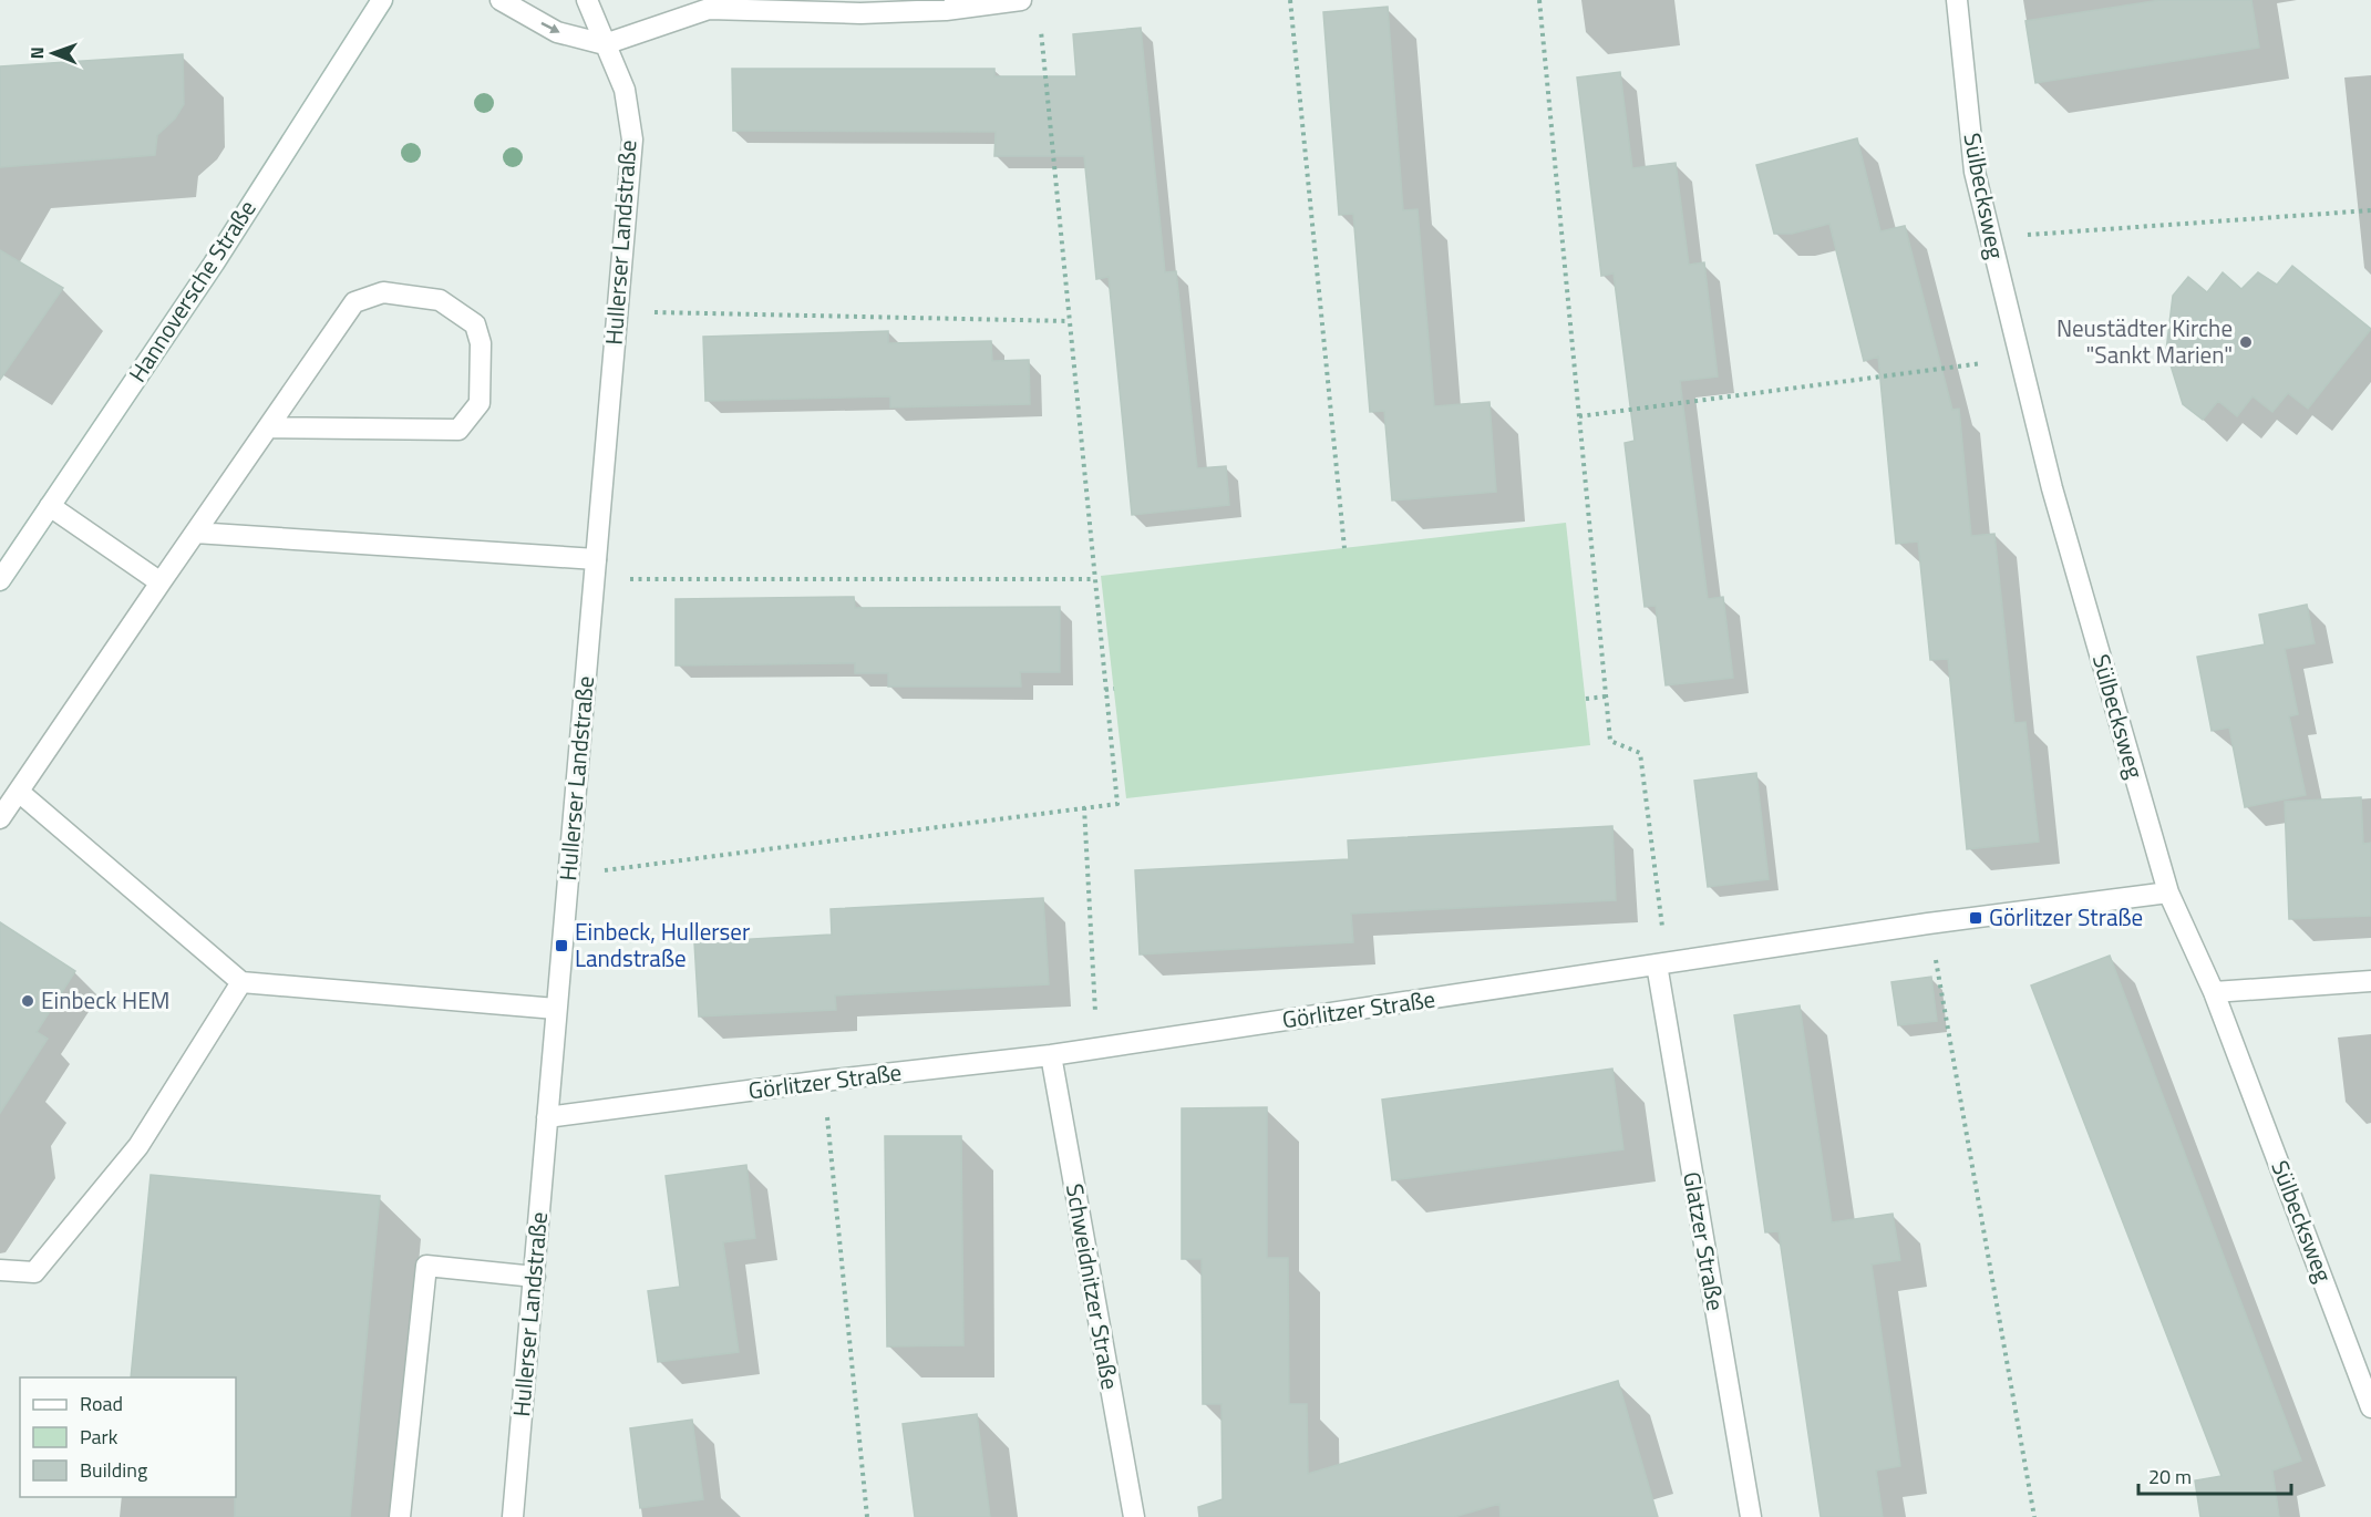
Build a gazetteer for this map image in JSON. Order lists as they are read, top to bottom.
{
  "streets": {
    "street": [
      "Sülbecksweg",
      "Hullerser Landstraße",
      "Hannoversche Straße",
      "Görlitzer Straße",
      "Glatzer Straße",
      "Schweidnitzer Straße"
    ]
  },
  "crossings": [
    ["Sülbecksweg", "Görlitzer Straße"],
    ["Hullerser Landstraße", "Görlitzer Straße"],
    ["Görlitzer Straße", "Glatzer Straße"],
    ["Görlitzer Straße", "Schweidnitzer Straße"]
  ],
  "places": {
    "other": ["Neustädter Kirche \"Sankt Marien\"", "Einbeck HEM"],
    "transit": ["Görlitzer Straße", "Einbeck, Hullerser Landstraße"]
  },
  "legend": ["Road", "Park", "Building"],
  "scale_bar": "20 m",
  "north": "left"
}
